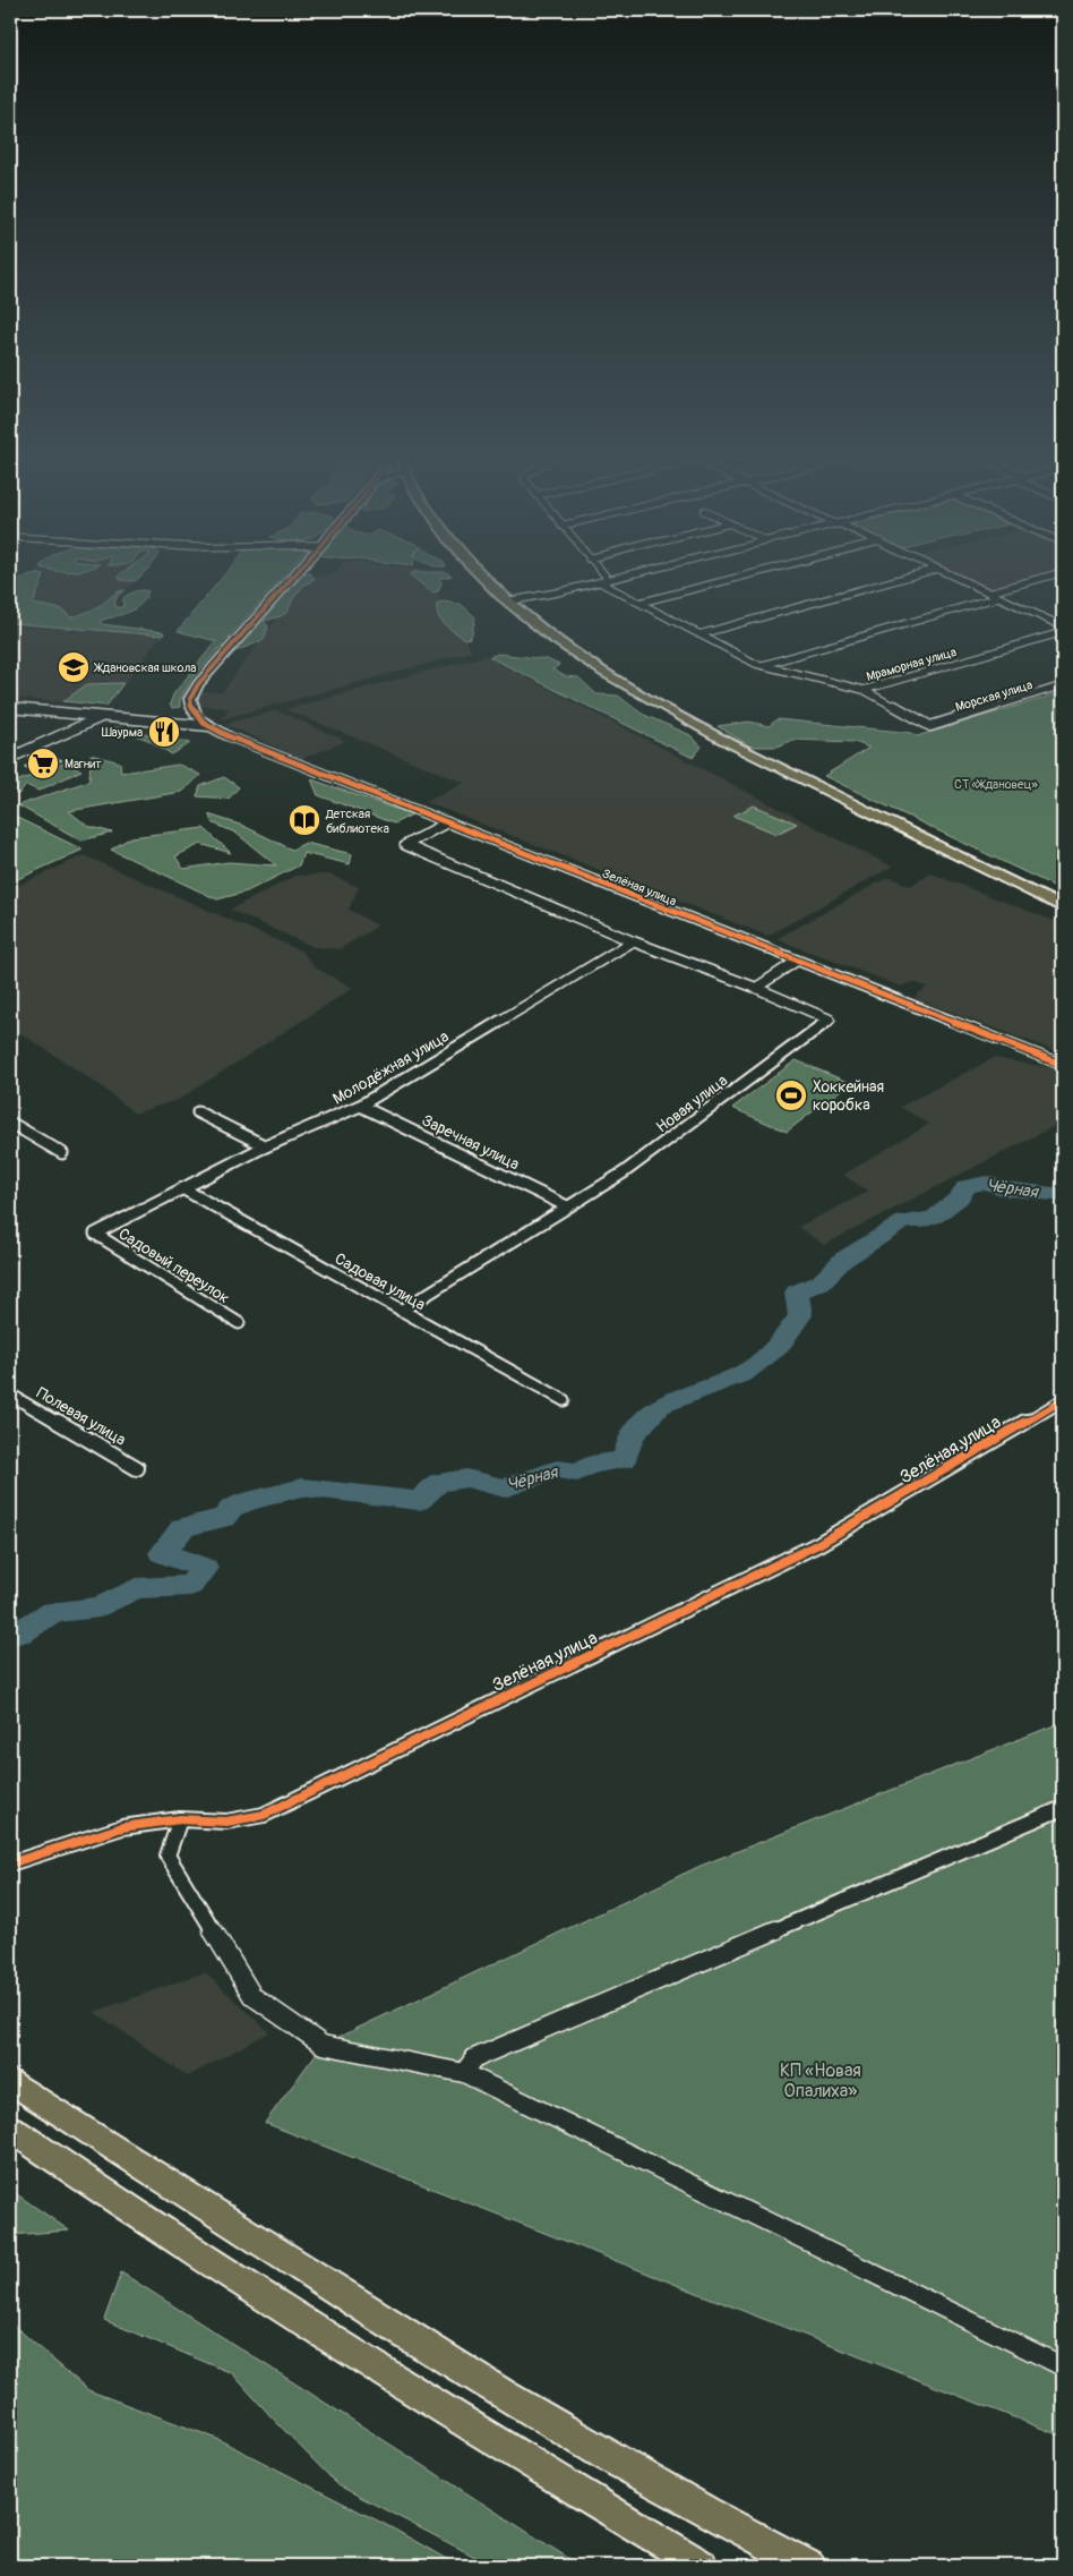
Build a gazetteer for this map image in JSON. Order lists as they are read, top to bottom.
{
  "streets": {
    "street": [
      "Мраморная улица",
      "Морская улица",
      "Зелёная улица",
      "Молодёжная улица",
      "Новая улица",
      "Заречная улица",
      "Садовый переулок",
      "Садовая улица",
      "Полевая улица"
    ]
  },
  "crossings": [
    ["Мраморная улица", "Морская улица"],
    ["Молодёжная улица", "Заречная улица"],
    ["Молодёжная улица", "Садовый переулок"],
    ["Молодёжная улица", "Садовая улица"],
    ["Новая улица", "Заречная улица"],
    ["Новая улица", "Садовая улица"]
  ],
  "water": ["Чёрная"],
  "parks": ["СТ «Ждановец»", "КП «Новая Опалиха»"],
  "places": {
    "school or university": ["Ждановская школа"],
    "restaurant": ["Шаурма"],
    "supermarket": ["Магнит"],
    "library": ["Детская библиотека"],
    "sports": ["Хоккейная коробка"]
  }
}
